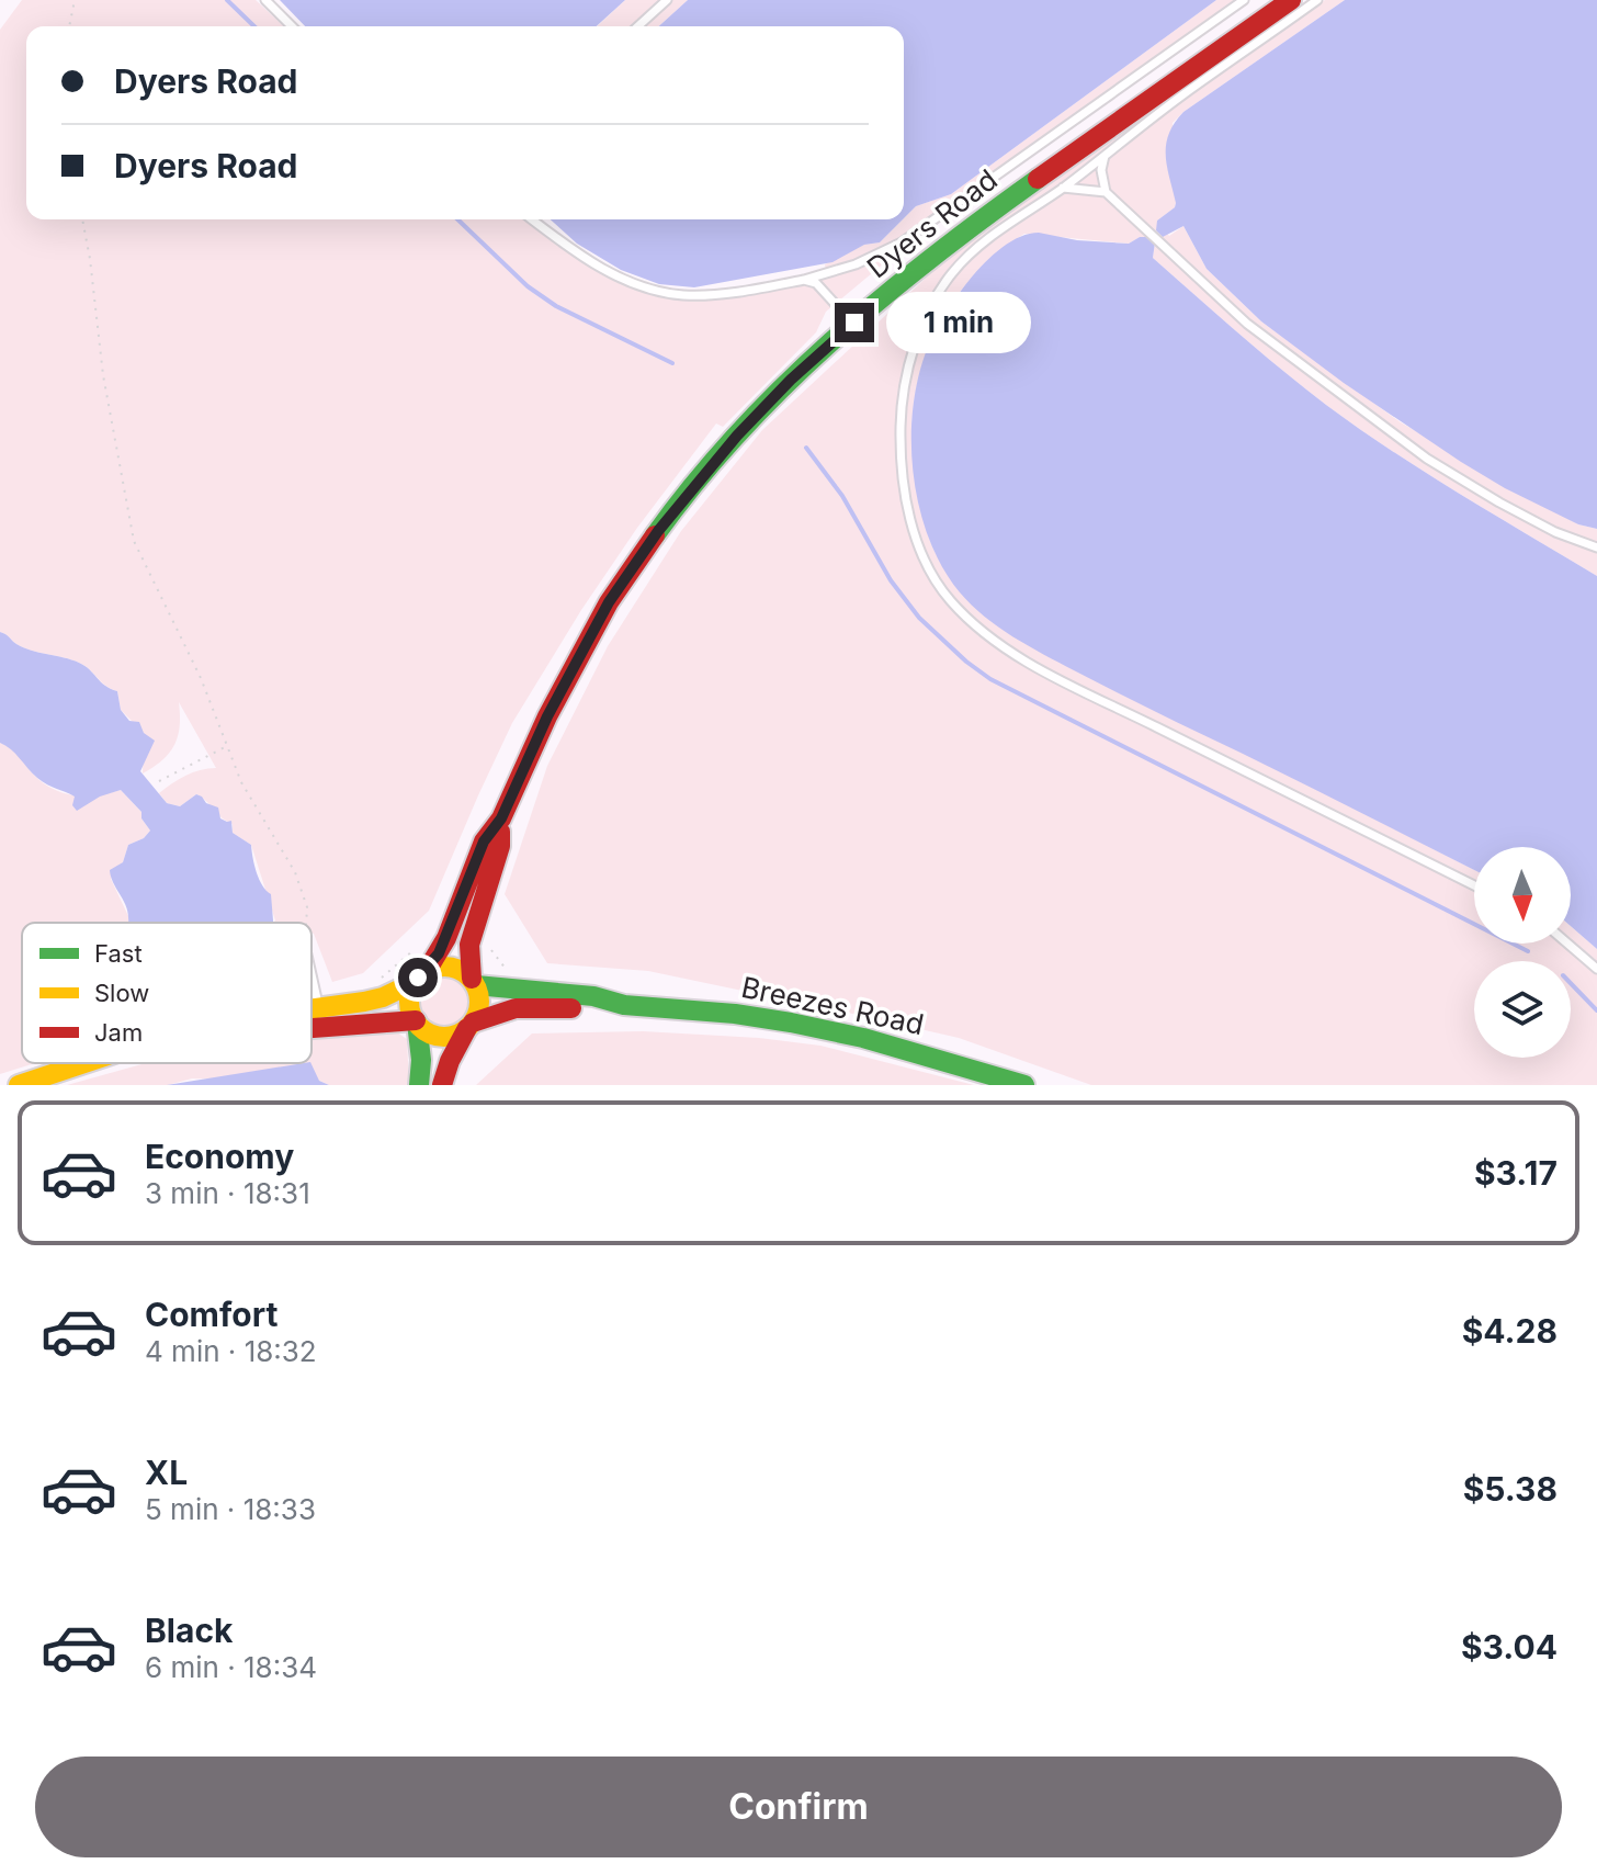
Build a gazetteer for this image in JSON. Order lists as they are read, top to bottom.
{
  "streets": {
    "main road": ["Dyers Road", "Breezes Road"]
  },
  "crossings": [
    ["Dyers Road", "Breezes Road"]
  ],
  "legend": ["Fast", "Slow", "Jam"],
  "north": "bottom",
  "page": {
    "banner": ["Dyers Road", "Dyers Road"],
    "bubble": "1 min",
    "list": [
      {
        "name": "Economy",
        "note": "3 min · 18:31",
        "value": "$3.17"
      },
      {
        "name": "Comfort",
        "note": "4 min · 18:32",
        "value": "$4.28"
      },
      {
        "name": "XL",
        "note": "5 min · 18:33",
        "value": "$5.38"
      },
      {
        "name": "Black",
        "note": "6 min · 18:34",
        "value": "$3.04"
      }
    ],
    "buttons": "Confirm"
  }
}
